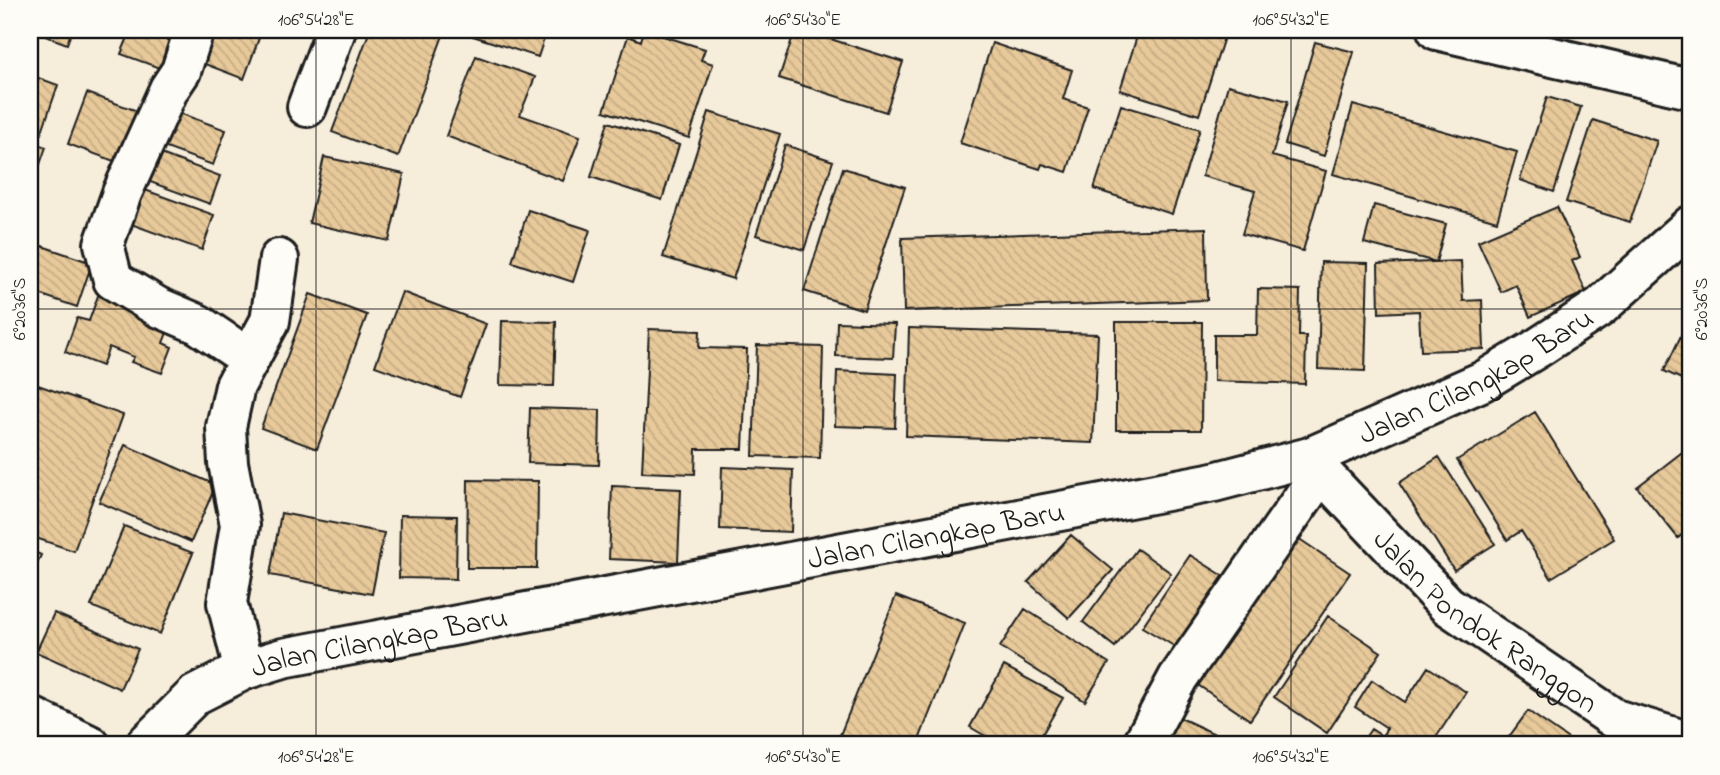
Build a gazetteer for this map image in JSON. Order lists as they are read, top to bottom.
{
  "streets": {
    "street": ["Jalan Cilangkap Baru", "Jalan Pondok Ranggon"]
  },
  "crossings": [
    ["Jalan Cilangkap Baru", "Jalan Pondok Ranggon"]
  ],
  "coordinates": [
    "106°54'28\"E",
    "106°54'30\"E",
    "106°54'32\"E",
    "6°20'36\"S"
  ]
}
